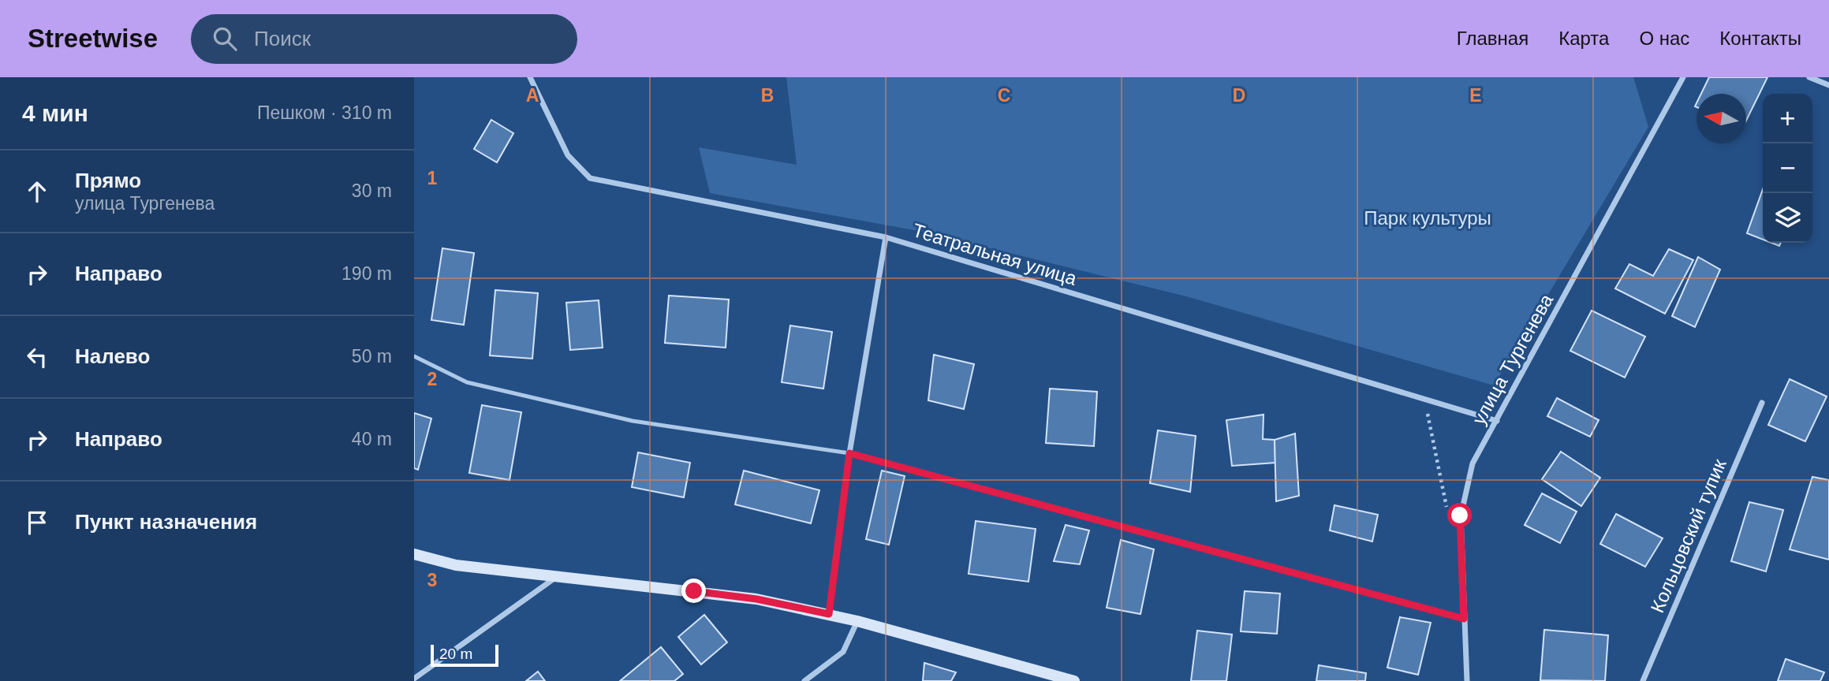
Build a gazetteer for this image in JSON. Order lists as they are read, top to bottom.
{
  "streets": {
    "street": ["Театральная улица", "улица Тургенева", "Кольцовский тупик"]
  },
  "crossings": [
    ["Театральная улица", "улица Тургенева"]
  ],
  "parks": ["Парк культуры"],
  "scale_bar": "20 m",
  "north": "left",
  "page": {
    "header": "Streetwise",
    "search": "Поиск",
    "nav": [
      "Главная",
      "Карта",
      "О нас",
      "Контакты"
    ],
    "heading": ["4 мин", "Пешком · 310 m"],
    "map_buttons": ["+", "−"],
    "list": [
      ["Прямо", "улица Тургенева", "30 m"],
      ["Направо", "190 m"],
      ["Налево", "50 m"],
      ["Направо", "40 m"],
      "Пункт назначения"
    ],
    "scale": "20 m"
  },
  "grid": {
    "columns": [
      "A",
      "B",
      "C",
      "D",
      "E"
    ],
    "rows": ["1", "2", "3"]
  }
}
